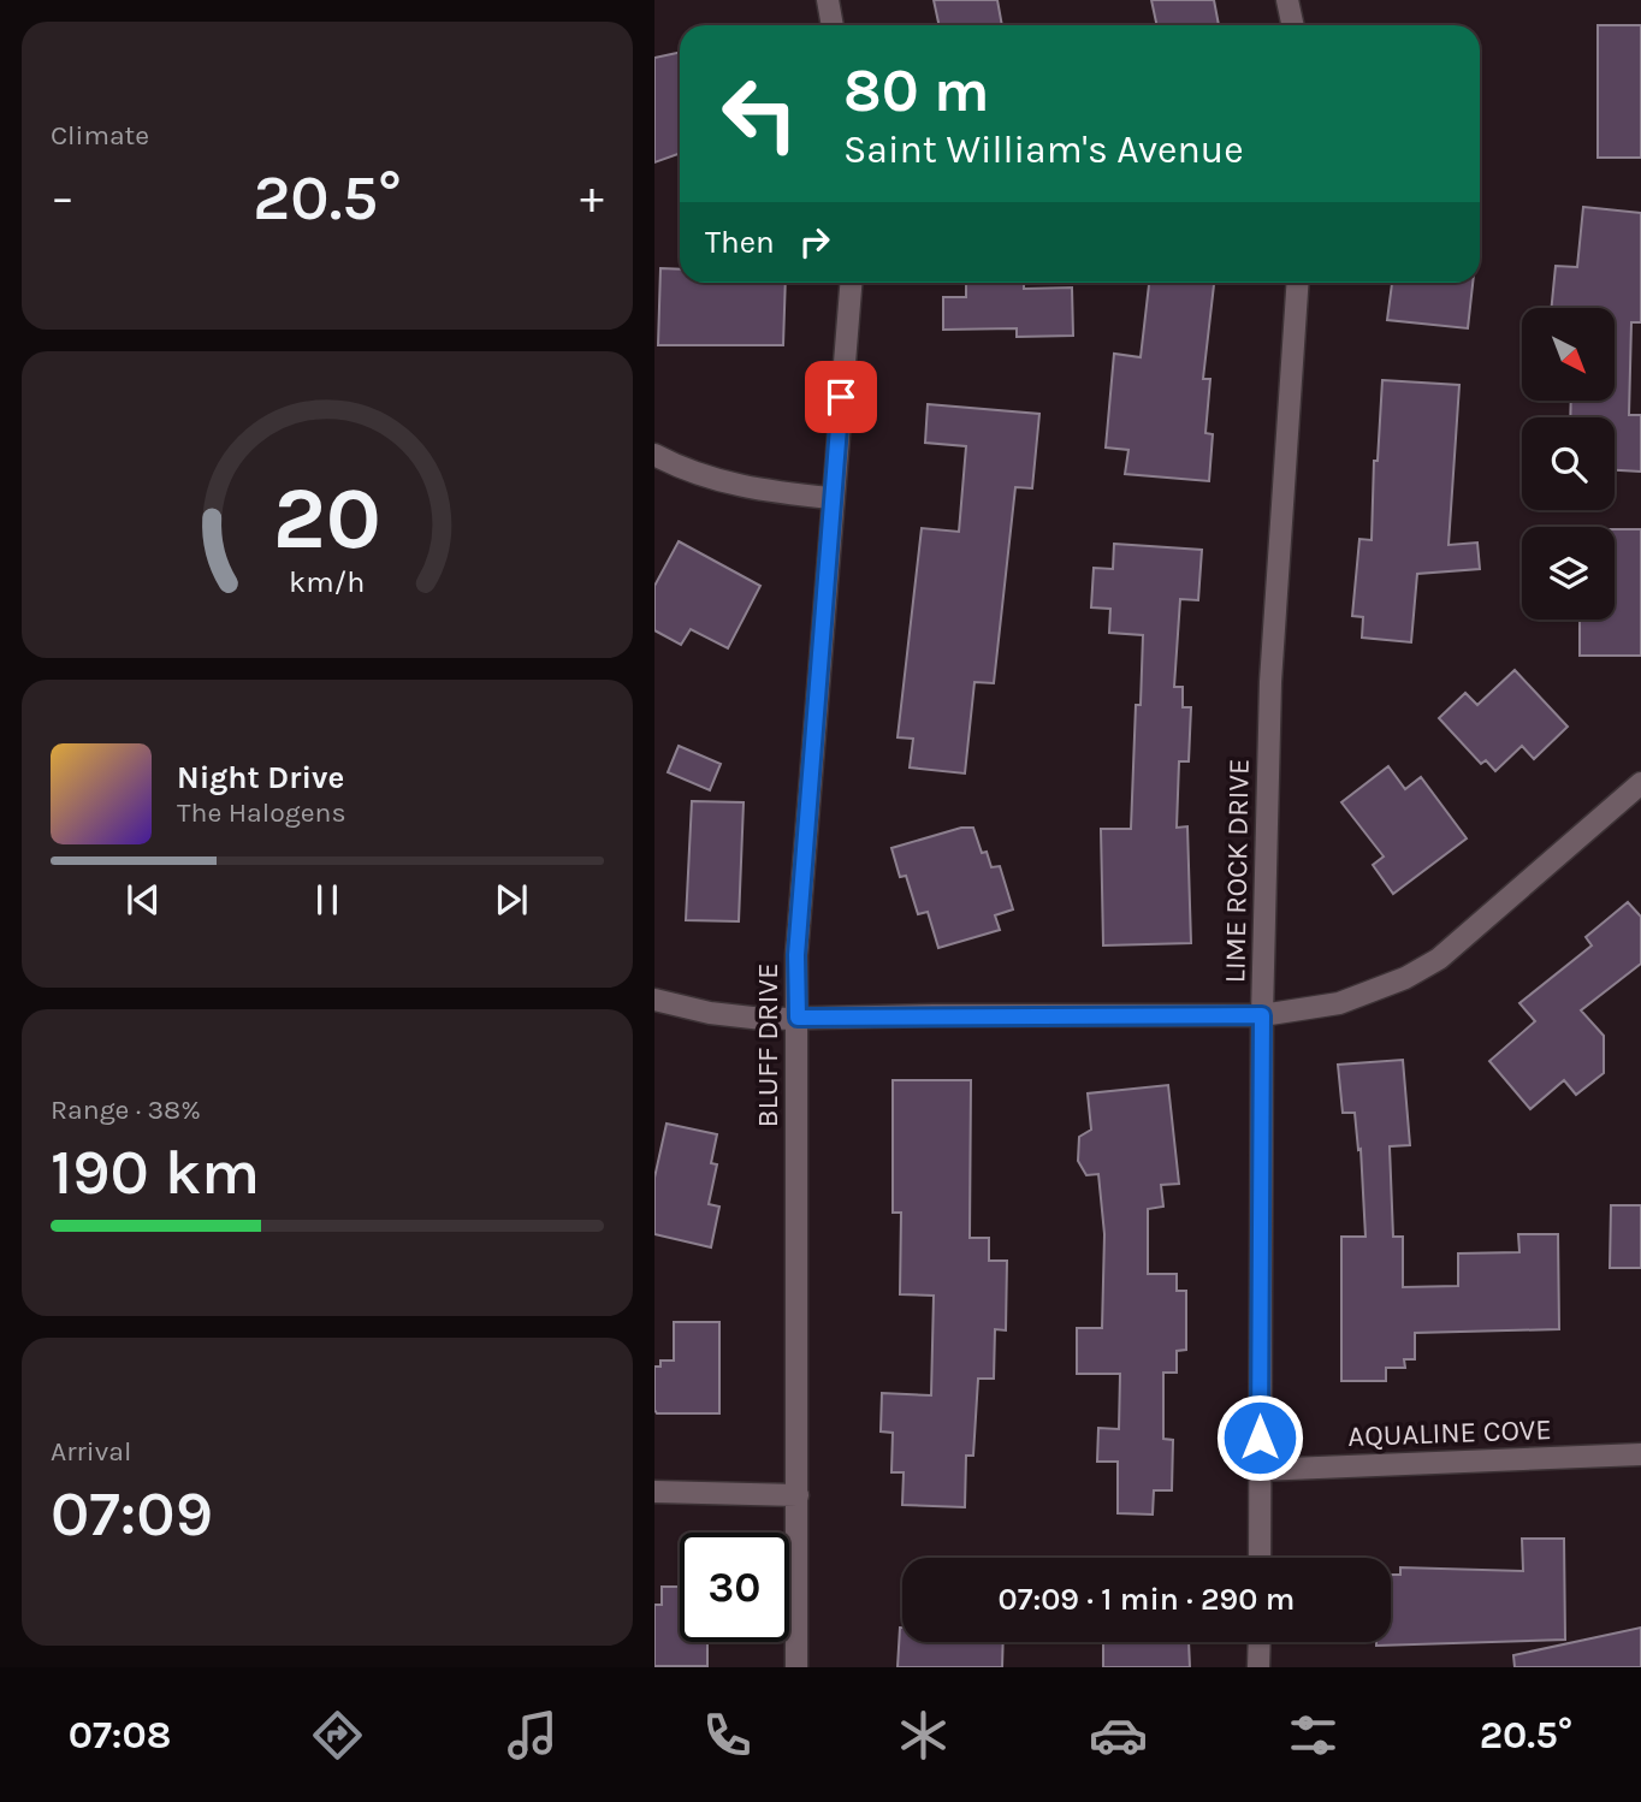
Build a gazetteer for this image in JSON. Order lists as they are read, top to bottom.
{
  "streets": {
    "street": ["LIME ROCK DRIVE", "BLUFF DRIVE", "AQUALINE COVE"]
  },
  "crossings": [
    ["LIME ROCK DRIVE", "AQUALINE COVE"]
  ],
  "north": "bottom right",
  "page": {
    "tile": [
      "Climate",
      ["Range · 38%", "190 km"],
      ["Arrival", "07:09"]
    ],
    "turn": ["80 m", "Saint William's Avenue"],
    "heat": ["−", "20.5°", "+"],
    "then": "Then",
    "song": ["Night Drive", "The Halogens"],
    "limit": "30",
    "trip": "07:09 · 1 min · 290 m",
    "tabs": ["07:08", "20.5°"],
    "gauge": ["20", "km/h"]
  }
}
